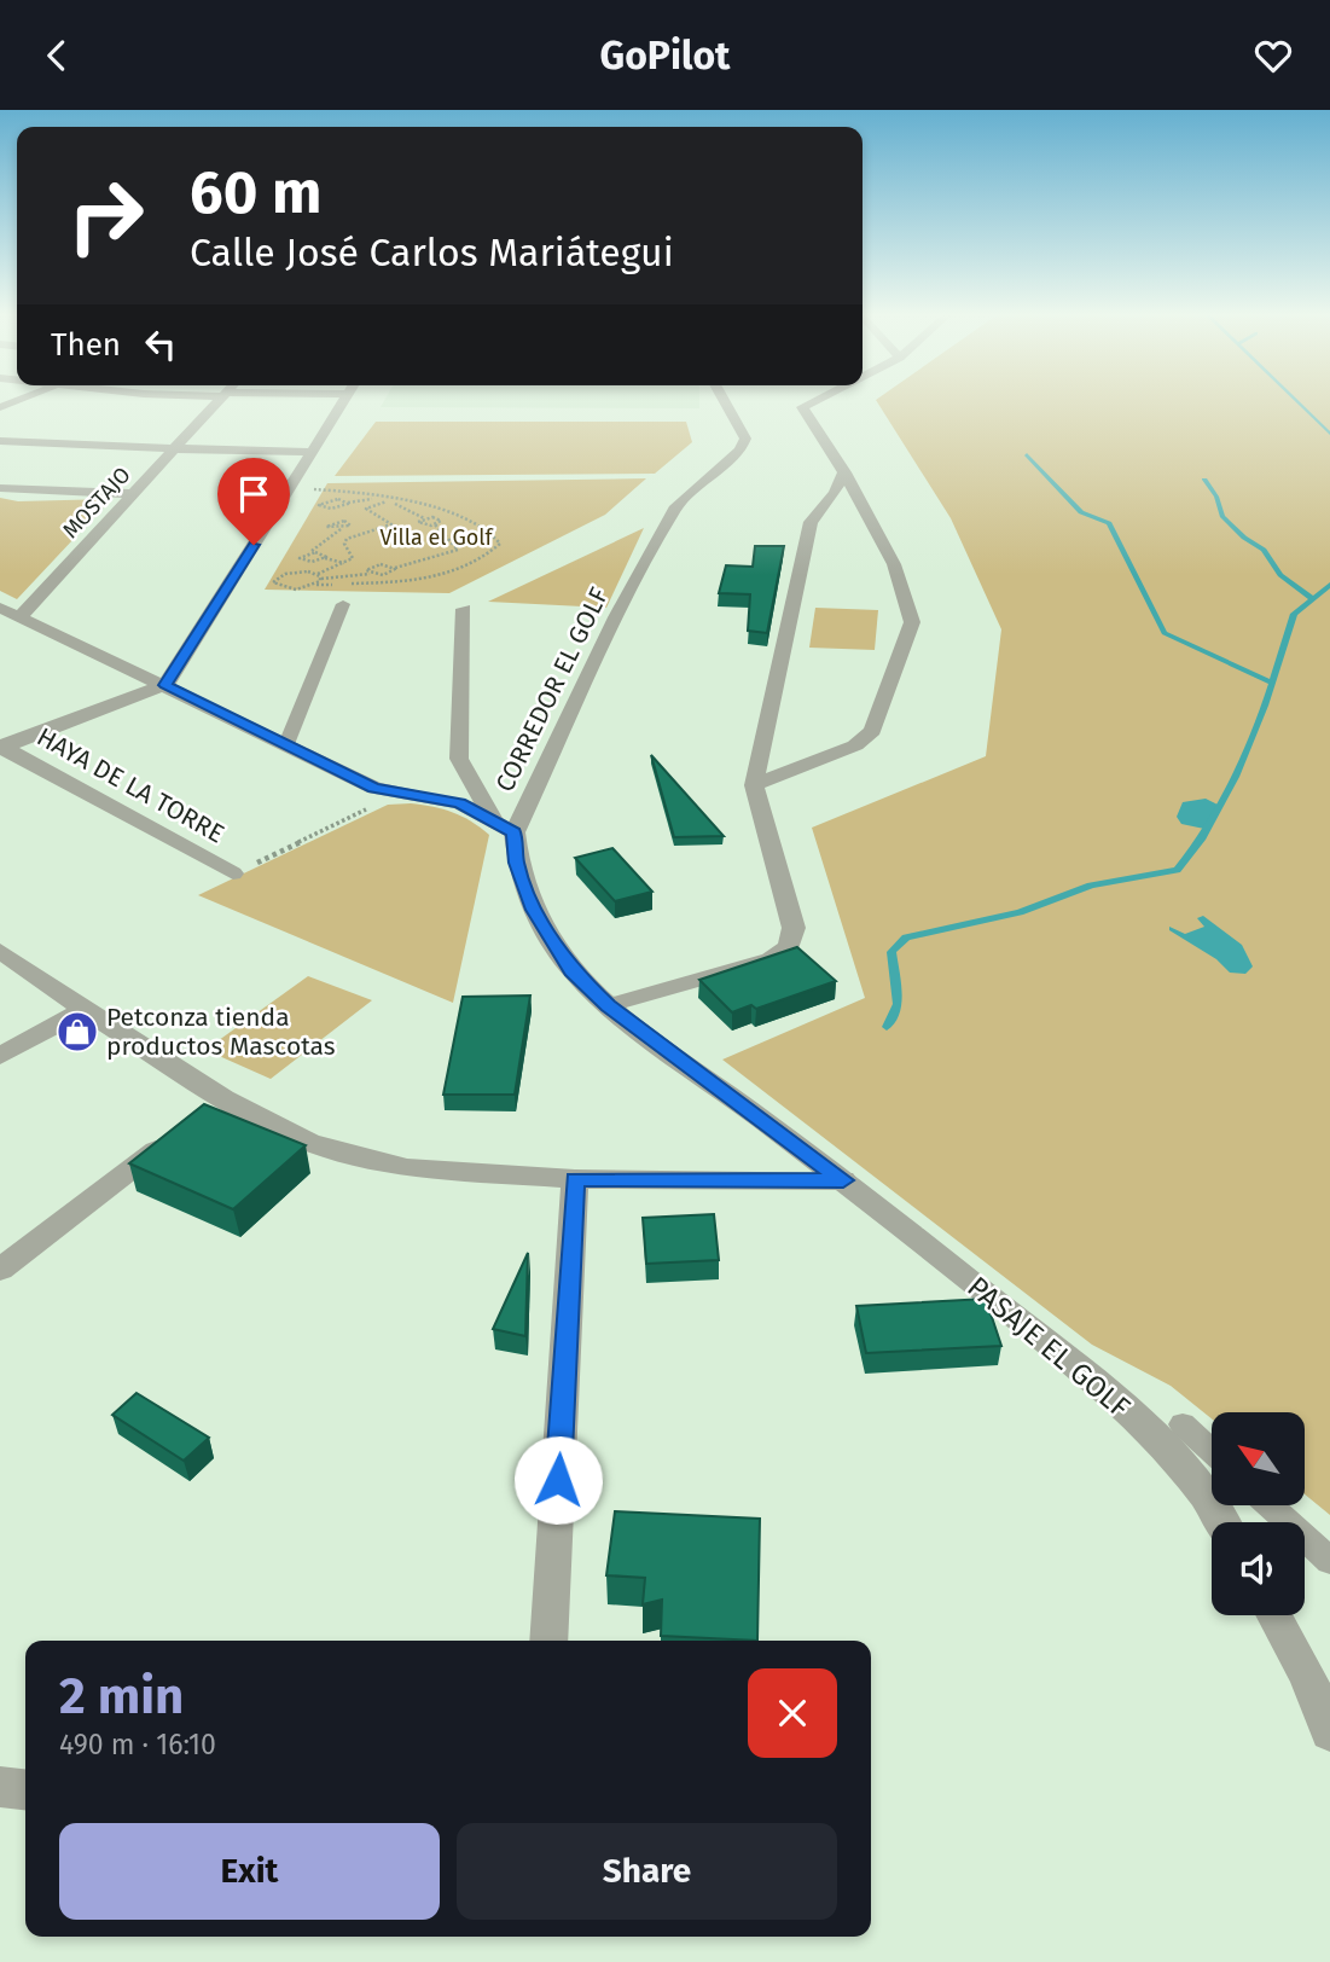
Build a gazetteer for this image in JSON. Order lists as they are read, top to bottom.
{
  "streets": {
    "street": [
      "MOSTAJO",
      "CORREDOR EL GOLF",
      "HAYA DE LA TORRE",
      "PASAJE EL GOLF"
    ]
  },
  "crossings": [
    ["CORREDOR EL GOLF", "PASAJE EL GOLF"]
  ],
  "parks": ["Villa el Golf"],
  "places": {
    "shop": ["Petconza tienda productos Mascotas"]
  },
  "north": "top left",
  "page": {
    "header": "GoPilot",
    "turn": ["60 m", "Calle José Carlos Mariátegui"],
    "then": "Then",
    "heading": ["2 min", "490 m · 16:10"],
    "buttons": ["Exit", "Share"]
  }
}
